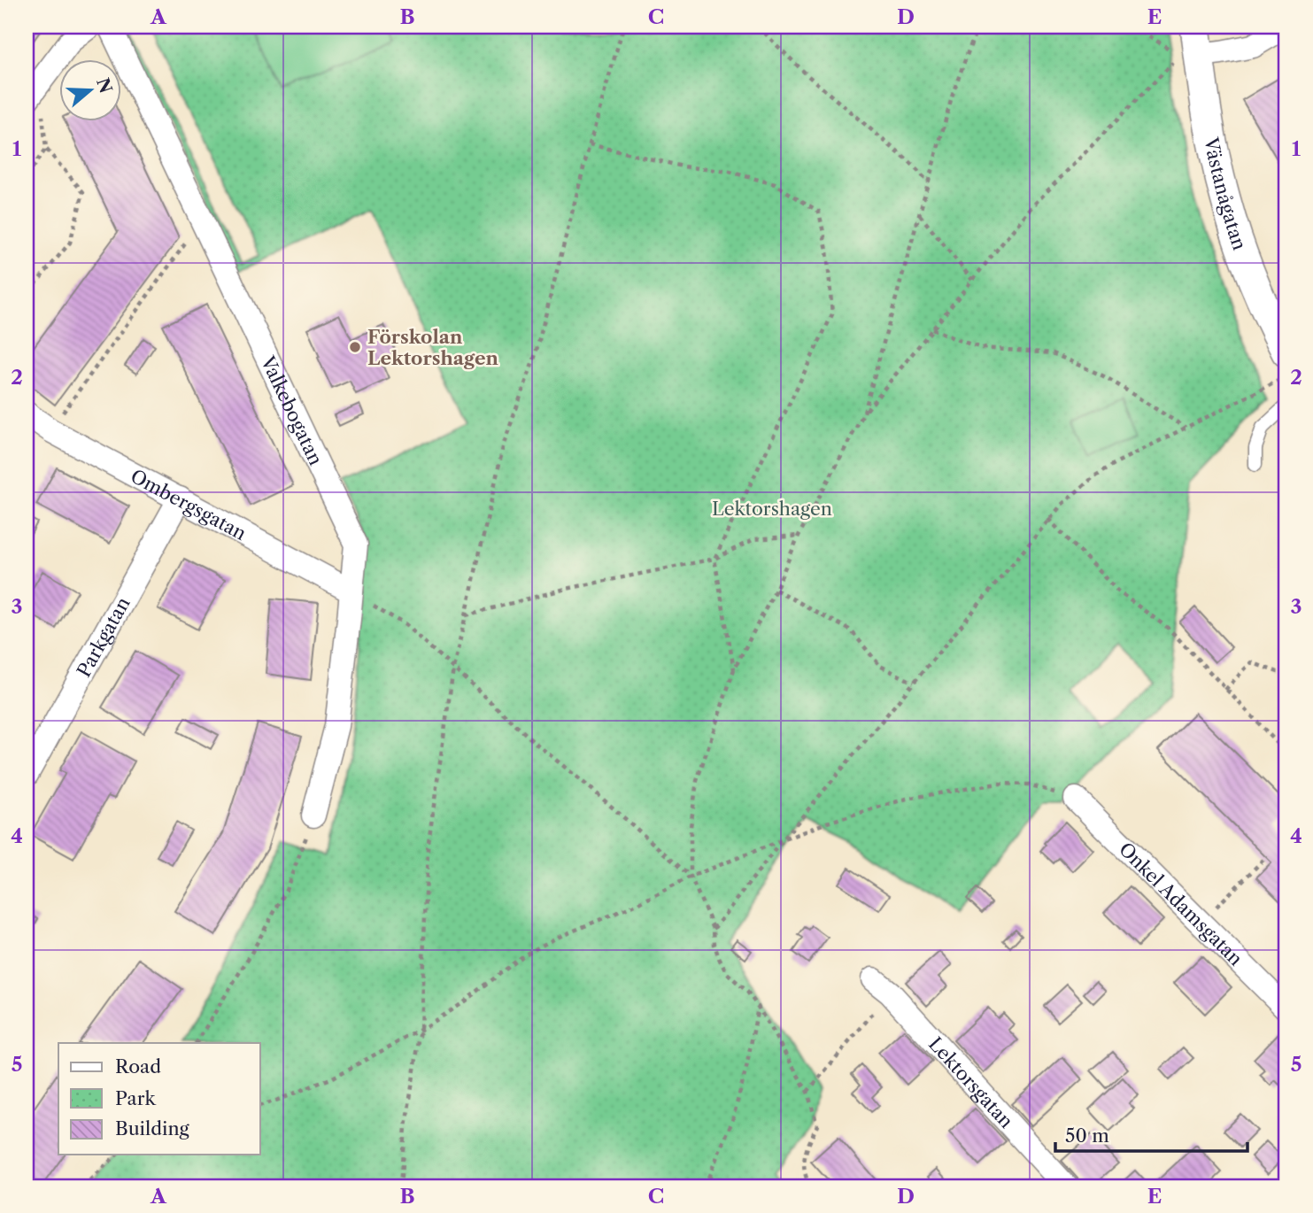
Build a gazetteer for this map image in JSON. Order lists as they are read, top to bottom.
{
  "streets": {
    "street": [
      "Västanågatan",
      "Valkebogatan",
      "Ombergsgatan",
      "Parkgatan",
      "Onkel Adamsgatan",
      "Lektorsgatan"
    ]
  },
  "crossings": [
    ["Valkebogatan", "Ombergsgatan"],
    ["Ombergsgatan", "Parkgatan"]
  ],
  "parks": ["Lektorshagen"],
  "places": ["Förskolan Lektorshagen"],
  "legend": ["Road", "Park", "Building"],
  "scale_bar": "50 m",
  "north": "right",
  "grid": {
    "columns": [
      "A",
      "B",
      "C",
      "D",
      "E"
    ],
    "rows": [
      "1",
      "2",
      "3",
      "4",
      "5"
    ]
  }
}
